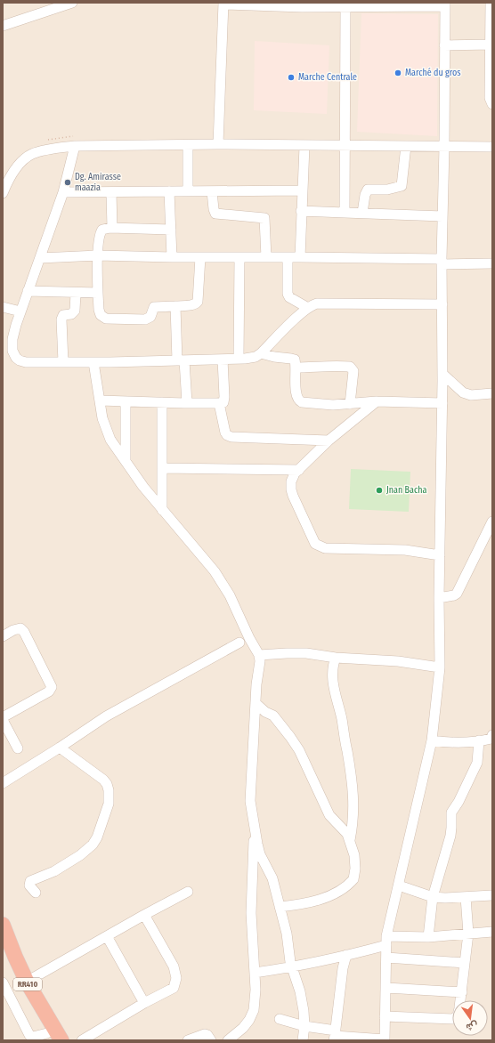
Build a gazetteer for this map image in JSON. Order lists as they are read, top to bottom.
{
  "streets": {
    "highway": ["RR410"]
  },
  "places": [
    "Marché du gros",
    "Marche Centrale",
    "Dg. Amirasse maazia",
    "Jnan Bacha"
  ],
  "north": "bottom"
}
